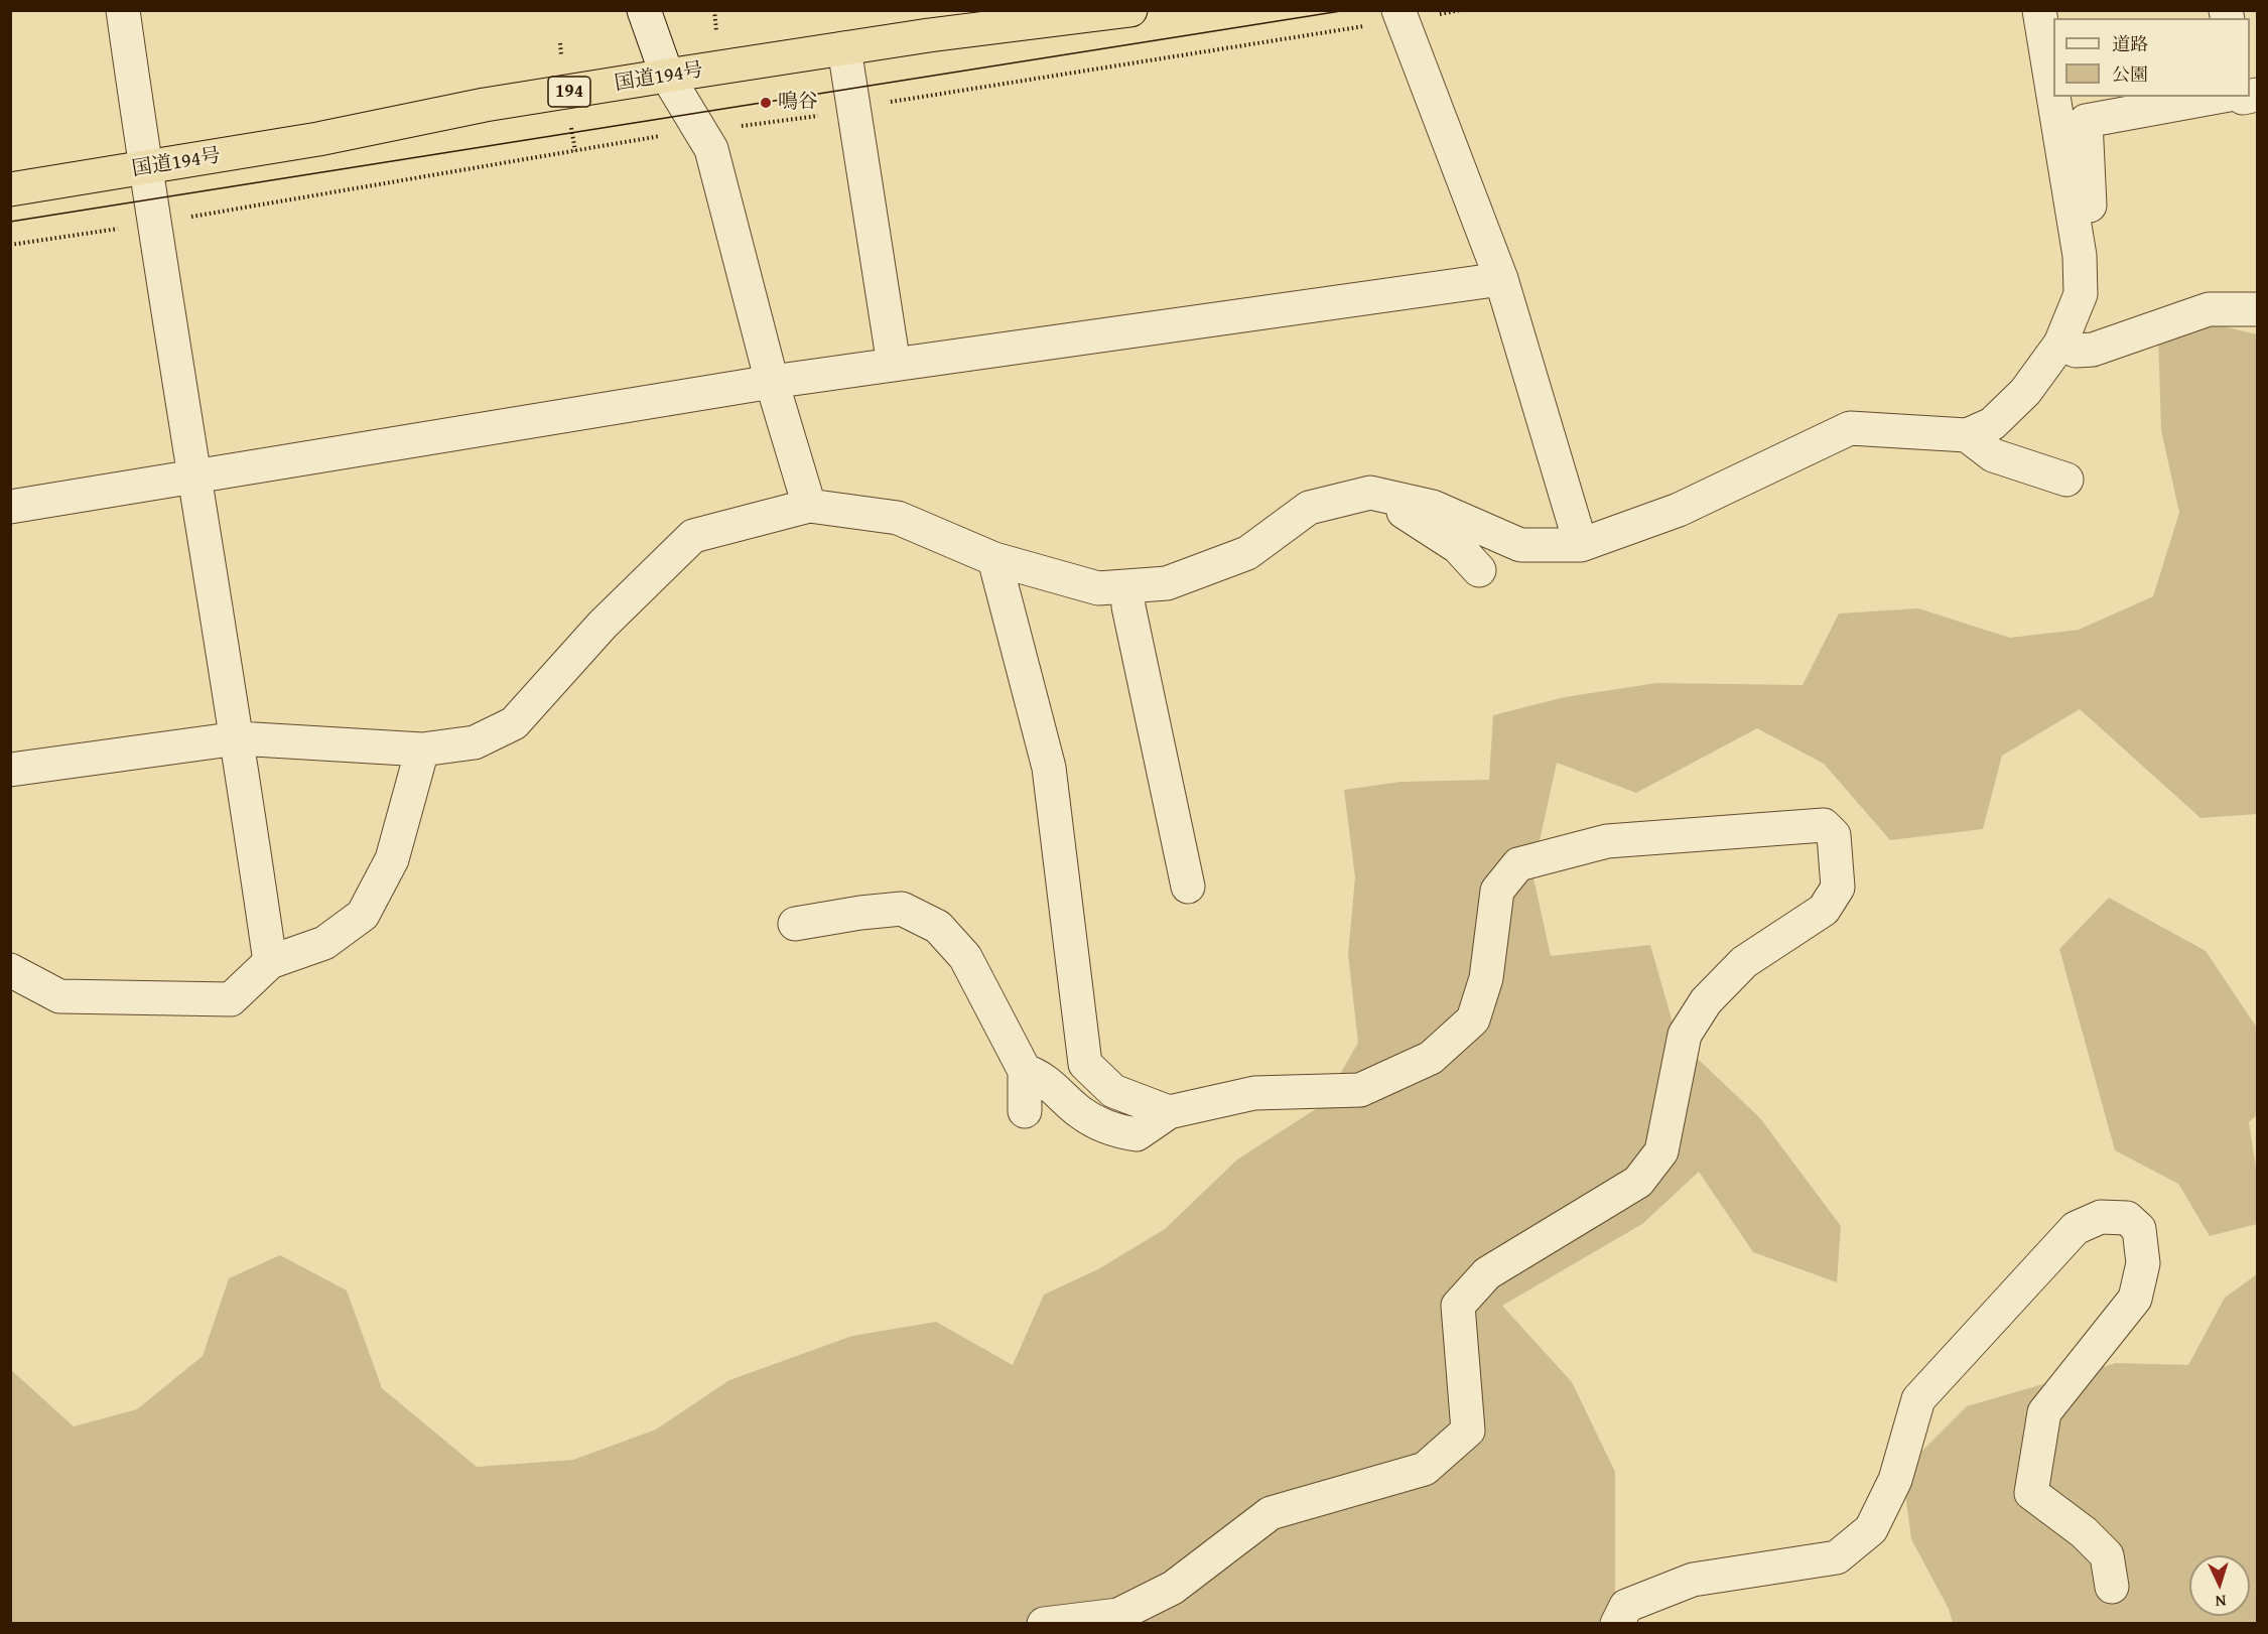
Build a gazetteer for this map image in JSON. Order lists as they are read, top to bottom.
{
  "streets": {
    "highway": ["国道194号", "194"]
  },
  "places": ["鳴谷"],
  "legend": ["道路", "公園"],
  "north": "bottom"
}
